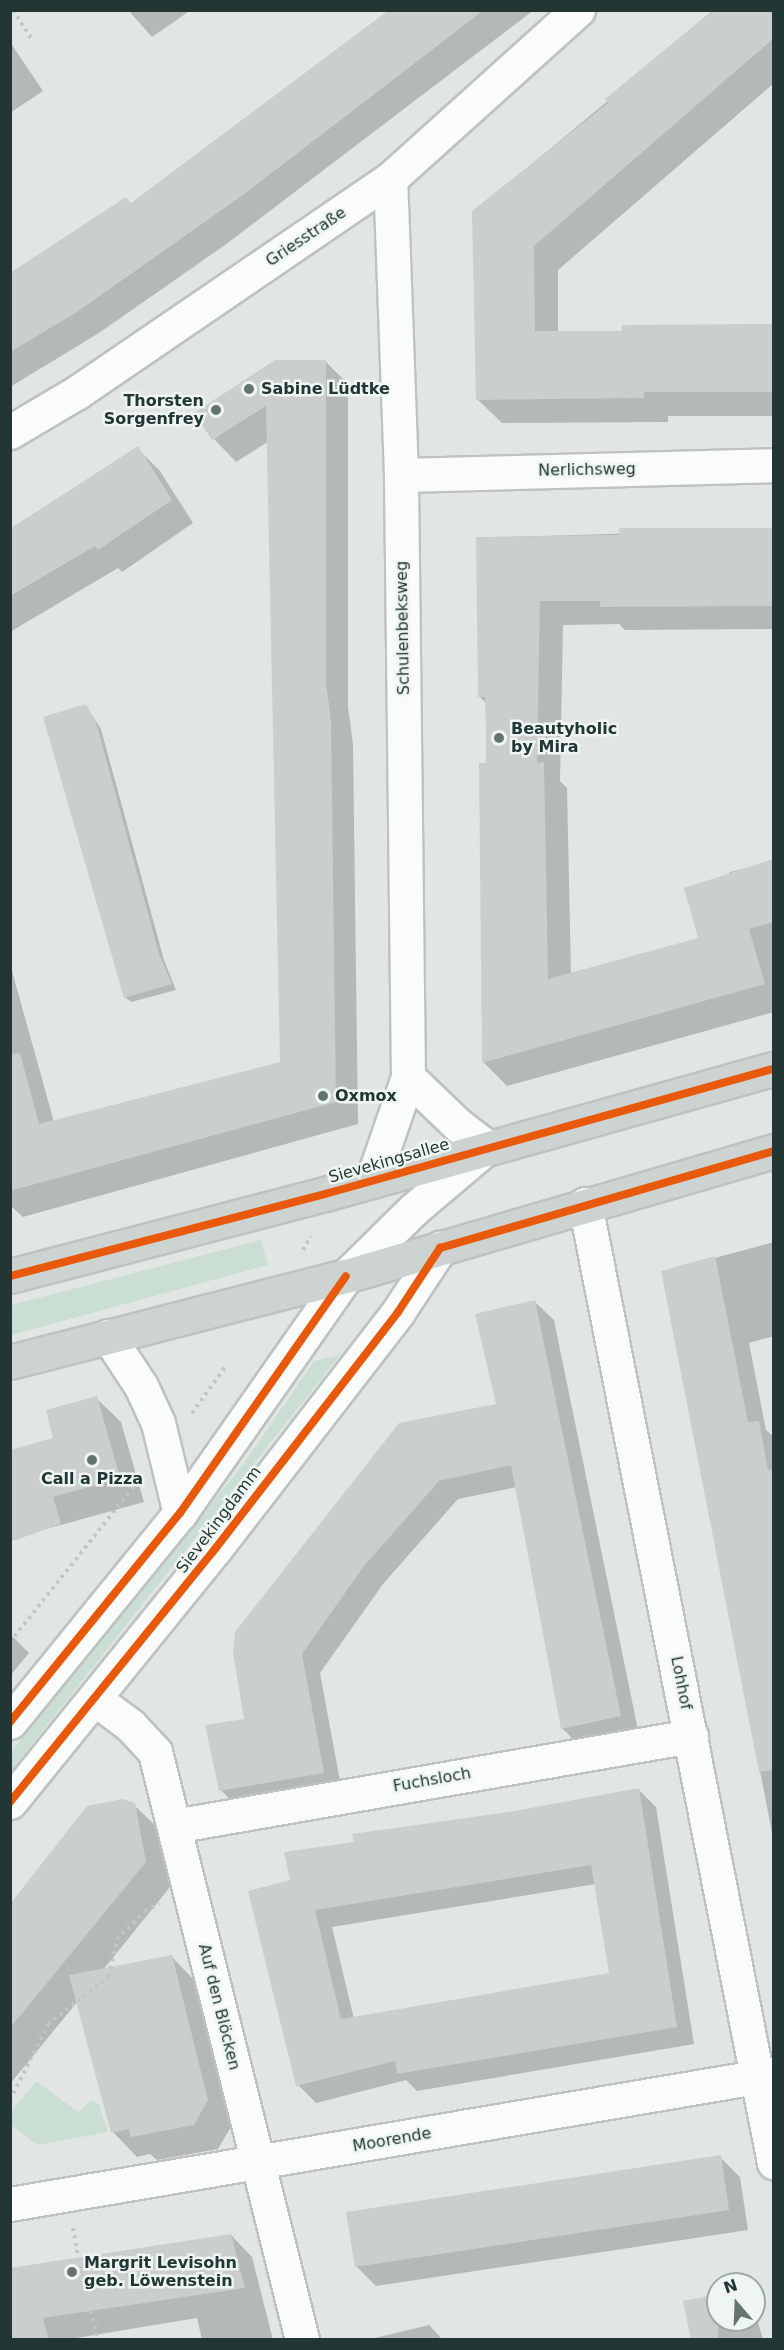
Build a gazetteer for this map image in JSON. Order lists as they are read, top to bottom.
{
  "streets": {
    "main road": ["Sievekingsallee"],
    "street": [
      "Griesstraße",
      "Nerlichsweg",
      "Schulenbeksweg",
      "Sievekingdamm",
      "Lohhof",
      "Fuchsloch",
      "Auf den Blöcken",
      "Moorende"
    ]
  },
  "crossings": [
    ["Griesstraße", "Schulenbeksweg"],
    ["Nerlichsweg", "Schulenbeksweg"],
    ["Schulenbeksweg", "Sievekingsallee"],
    ["Sievekingdamm", "Auf den Blöcken"],
    ["Lohhof", "Fuchsloch"],
    ["Lohhof", "Moorende"],
    ["Fuchsloch", "Auf den Blöcken"],
    ["Auf den Blöcken", "Moorende"]
  ],
  "places": [
    "Sabine Lüdtke",
    "Thorsten Sorgenfrey",
    "Beautyholic by Mira",
    "Oxmox",
    "Call a Pizza",
    "Margrit Levisohn geb. Löwenstein"
  ],
  "north": "top"
}
